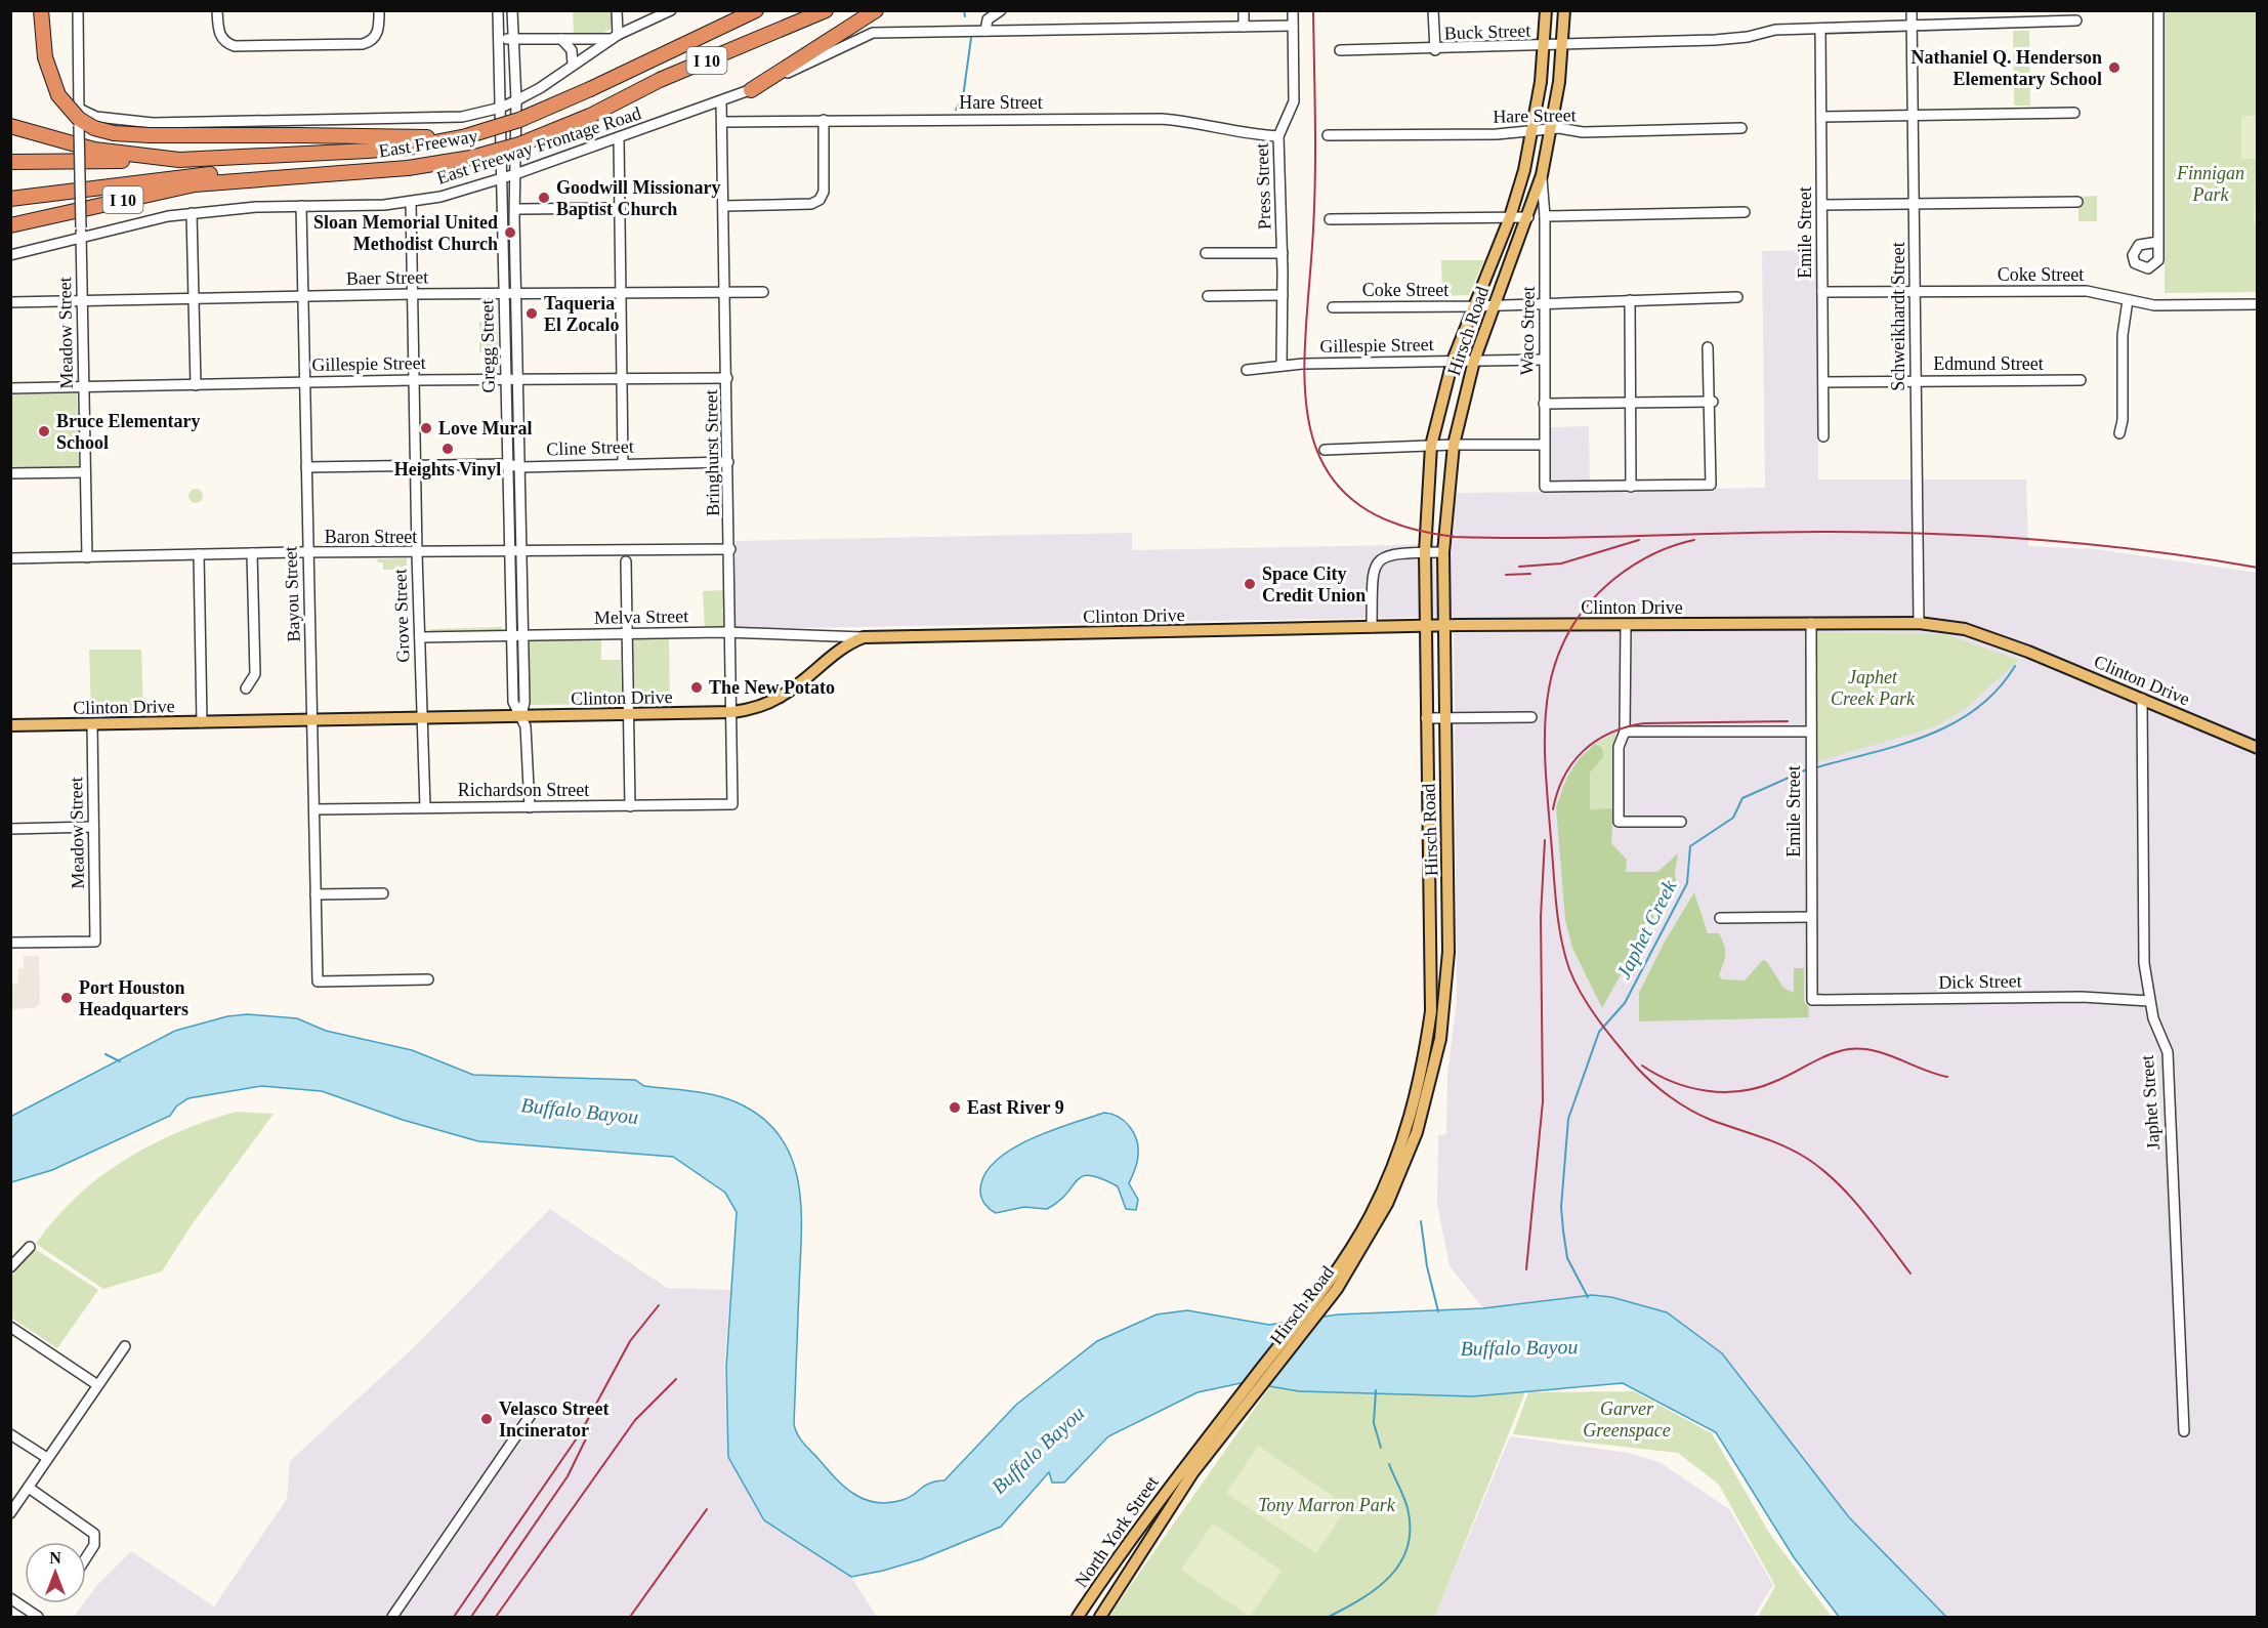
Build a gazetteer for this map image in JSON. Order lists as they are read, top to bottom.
{
  "streets": {
    "highway": ["I 10", "East Freeway"],
    "main road": ["Hirsch Road", "Clinton Drive", "North York Street"],
    "street": [
      "Buck Street",
      "Hare Street",
      "East Freeway Frontage Road",
      "Press Street",
      "Emile Street",
      "Coke Street",
      "Baer Street",
      "Schweikhardt Street",
      "Waco Street",
      "Meadow Street",
      "Gillespie Street",
      "Gregg Street",
      "Edmund Street",
      "Cline Street",
      "Bringhurst Street",
      "Baron Street",
      "Bayou Street",
      "Grove Street",
      "Melva Street",
      "Richardson Street",
      "Dick Street",
      "Japhet Street"
    ]
  },
  "crossings": [
    ["Buck Street", "Emile Street"],
    ["Buck Street", "Schweikhardt Street"],
    ["Hare Street", "Press Street"],
    ["Hare Street", "Hirsch Road"],
    ["Hare Street", "Bringhurst Street"],
    ["East Freeway Frontage Road", "Meadow Street"],
    ["East Freeway Frontage Road", "Gregg Street"],
    ["East Freeway Frontage Road", "Bringhurst Street"],
    ["East Freeway Frontage Road", "Bayou Street"],
    ["East Freeway Frontage Road", "Grove Street"],
    ["Press Street", "Gillespie Street"],
    ["Emile Street", "Coke Street"],
    ["Emile Street", "Edmund Street"],
    ["Emile Street", "Clinton Drive"],
    ["Emile Street", "Dick Street"],
    ["Coke Street", "Schweikhardt Street"],
    ["Coke Street", "Hirsch Road"],
    ["Coke Street", "Waco Street"],
    ["Baer Street", "Meadow Street"],
    ["Baer Street", "Gregg Street"],
    ["Baer Street", "Bringhurst Street"],
    ["Baer Street", "Bayou Street"],
    ["Baer Street", "Grove Street"],
    ["Schweikhardt Street", "Edmund Street"],
    ["Schweikhardt Street", "Clinton Drive"],
    ["Hirsch Road", "Waco Street"],
    ["Hirsch Road", "Gillespie Street"],
    ["Hirsch Road", "Clinton Drive"],
    ["Hirsch Road", "North York Street"],
    ["Waco Street", "Gillespie Street"],
    ["Meadow Street", "Gillespie Street"],
    ["Meadow Street", "Baron Street"],
    ["Meadow Street", "Clinton Drive"],
    ["Gillespie Street", "Gregg Street"],
    ["Gillespie Street", "Bringhurst Street"],
    ["Gillespie Street", "Bayou Street"],
    ["Gillespie Street", "Grove Street"],
    ["Gregg Street", "Cline Street"],
    ["Gregg Street", "Baron Street"],
    ["Gregg Street", "Clinton Drive"],
    ["Gregg Street", "Melva Street"],
    ["Gregg Street", "Richardson Street"],
    ["Cline Street", "Bringhurst Street"],
    ["Cline Street", "Bayou Street"],
    ["Cline Street", "Grove Street"],
    ["Bringhurst Street", "Baron Street"],
    ["Bringhurst Street", "Clinton Drive"],
    ["Bringhurst Street", "Melva Street"],
    ["Bringhurst Street", "Richardson Street"],
    ["Baron Street", "Bayou Street"],
    ["Baron Street", "Grove Street"],
    ["Bayou Street", "Clinton Drive"],
    ["Bayou Street", "Richardson Street"],
    ["Clinton Drive", "Grove Street"],
    ["Clinton Drive", "Melva Street"],
    ["Clinton Drive", "Japhet Street"],
    ["Grove Street", "Melva Street"],
    ["Grove Street", "Richardson Street"],
    ["Dick Street", "Japhet Street"]
  ],
  "water": ["Japhet Creek", "Buffalo Bayou"],
  "parks": [
    "Finnigan Park",
    "Japhet Creek Park",
    "Garver Greenspace",
    "Tony Marron Park"
  ],
  "places": [
    "Nathaniel Q. Henderson Elementary School",
    "Goodwill Missionary Baptist Church",
    "Sloan Memorial United Methodist Church",
    "Taqueria El Zocalo",
    "Love Mural",
    "Bruce Elementary School",
    "Heights Vinyl",
    "Space City Credit Union",
    "The New Potato",
    "Port Houston Headquarters",
    "East River 9",
    "Velasco Street Incinerator"
  ],
  "north": "top"
}
